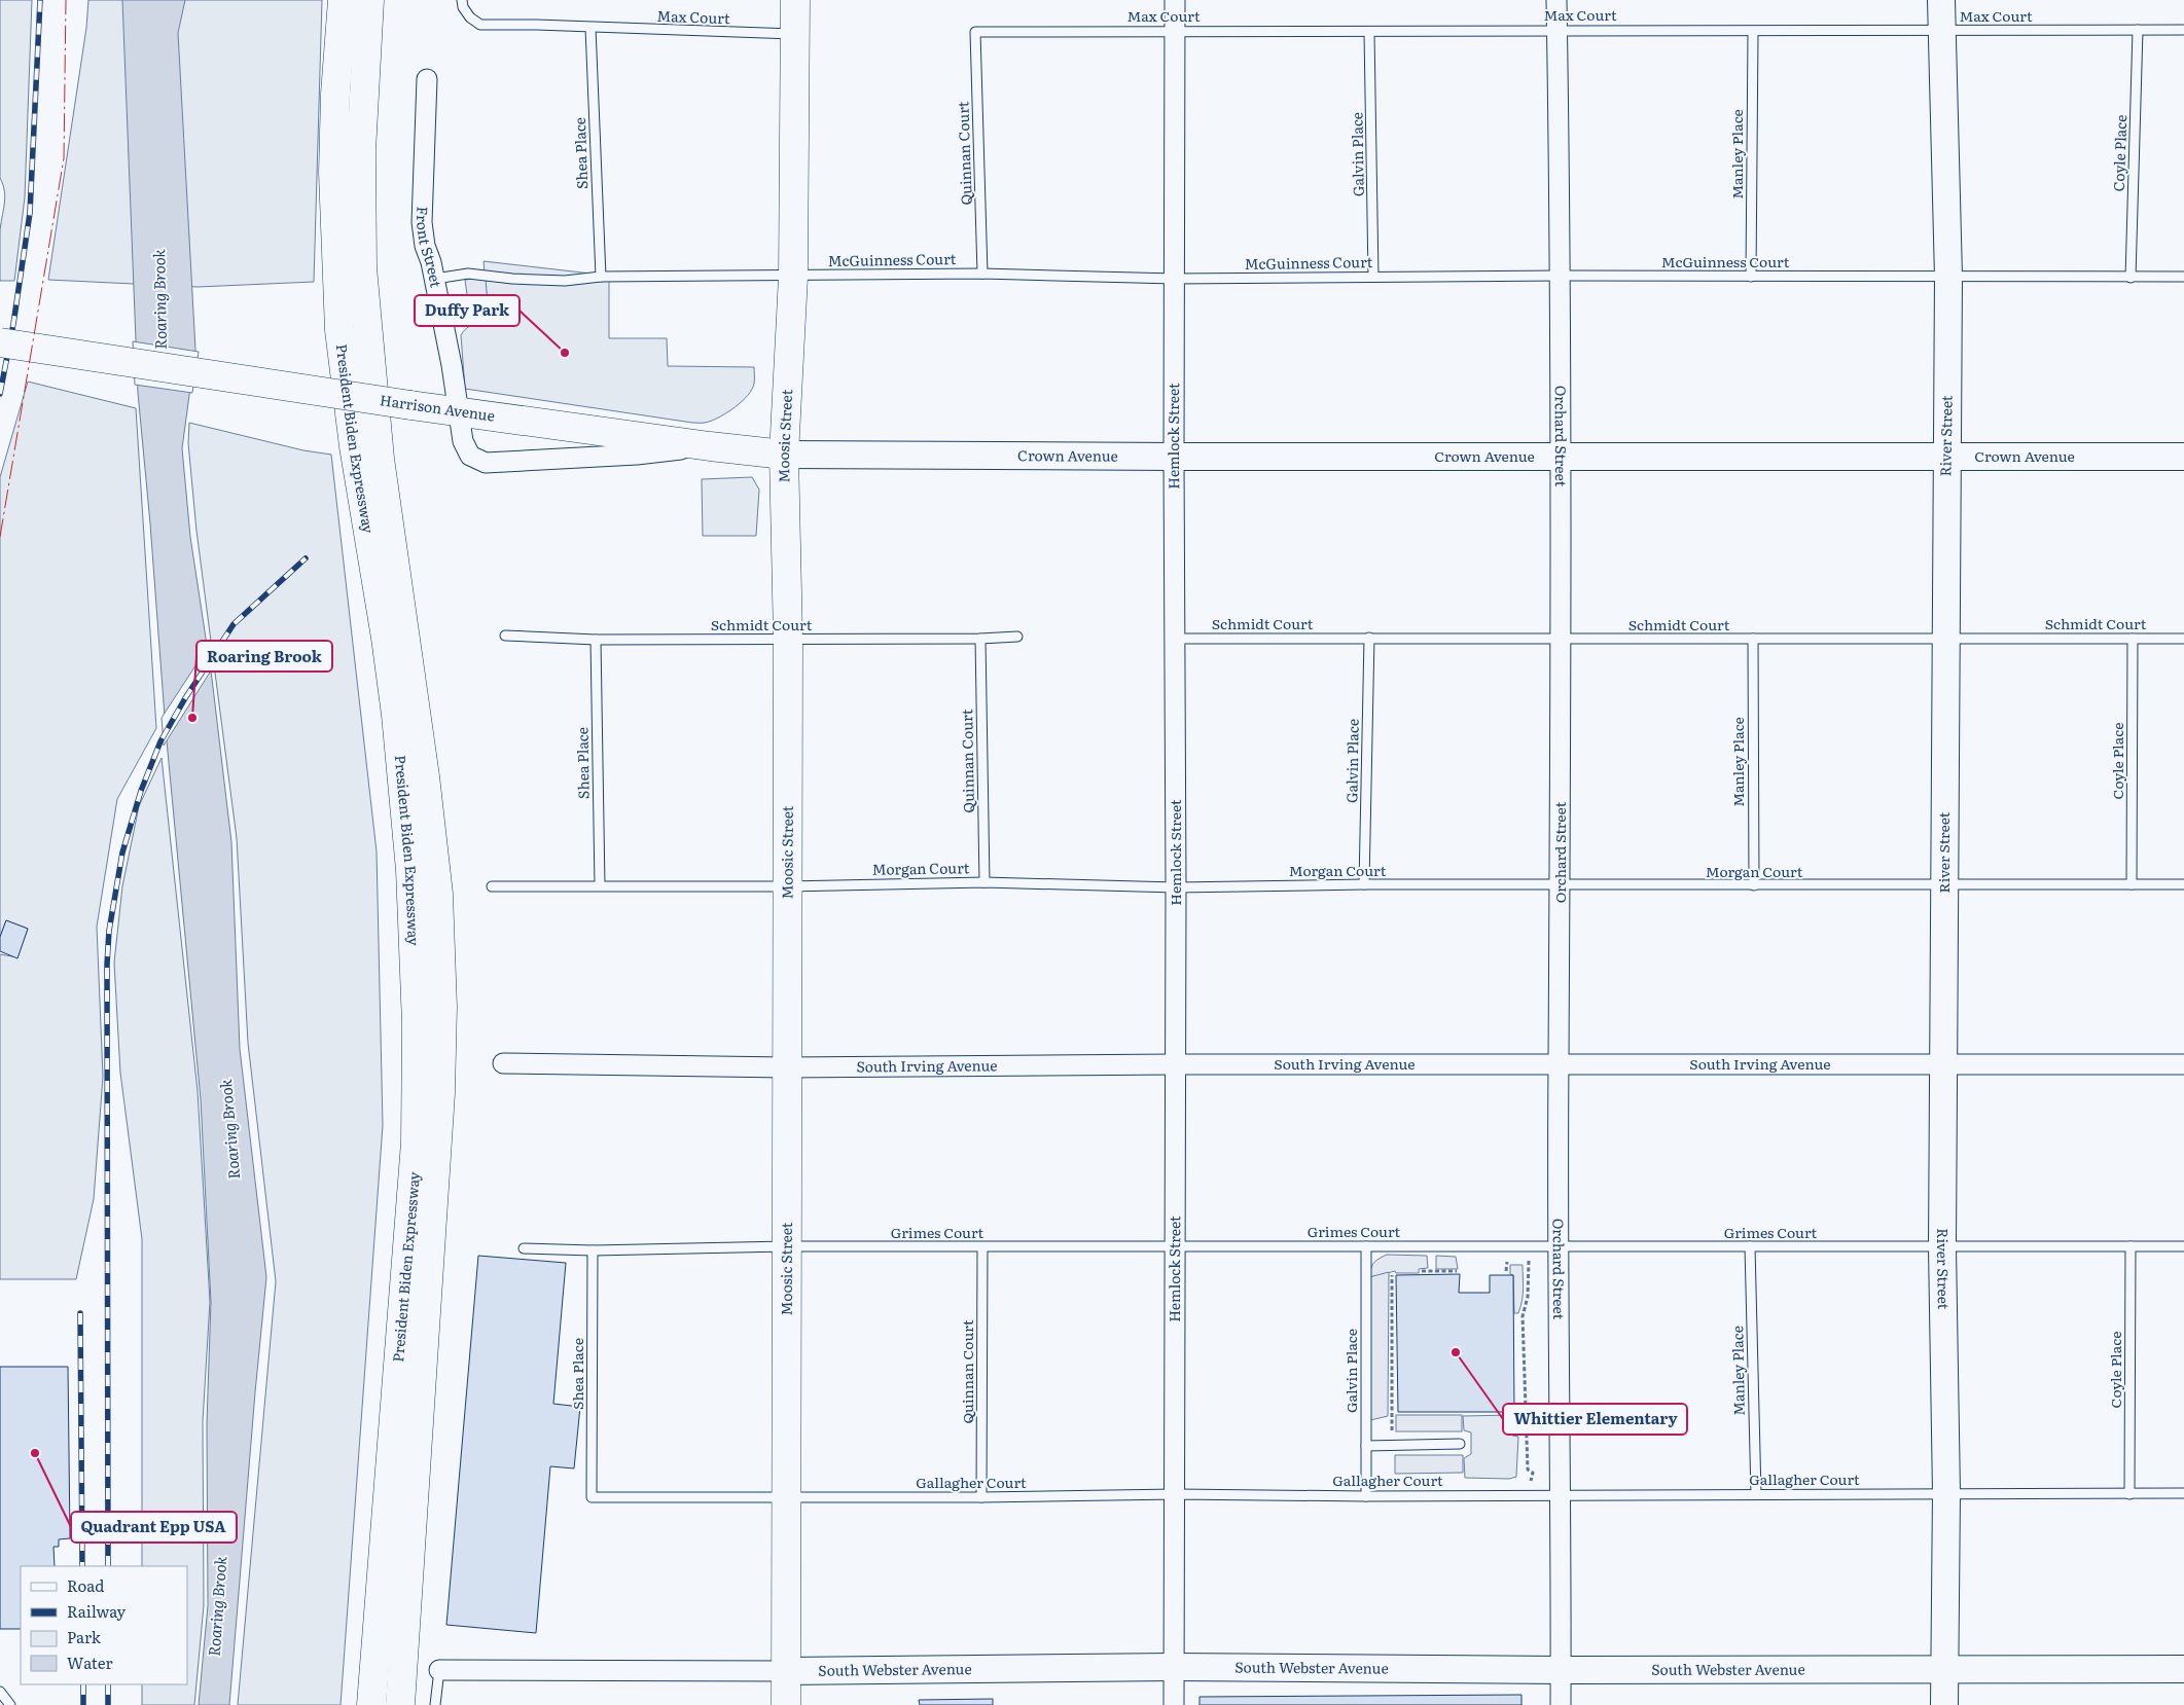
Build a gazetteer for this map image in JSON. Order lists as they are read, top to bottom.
{
  "streets": {
    "main road": [
      "Harrison Avenue",
      "Moosic Street",
      "River Street",
      "President Biden Expressway",
      "Crown Avenue",
      "South Webster Avenue"
    ],
    "street": [
      "Front Street",
      "Hemlock Street",
      "Orchard Street",
      "South Irving Avenue"
    ],
    "lane": [
      "Max Court",
      "Shea Place",
      "Quinnan Court",
      "Coyle Place",
      "Galvin Place",
      "Manley Place",
      "McGuinness Court",
      "Schmidt Court",
      "Morgan Court",
      "Grimes Court",
      "Gallagher Court"
    ]
  },
  "crossings": [
    ["Max Court", "Shea Place"],
    ["Max Court", "Quinnan Court"],
    ["Max Court", "Coyle Place"],
    ["Max Court", "Galvin Place"],
    ["Max Court", "Manley Place"],
    ["Max Court", "Moosic Street"],
    ["Max Court", "Hemlock Street"],
    ["Max Court", "Orchard Street"],
    ["Max Court", "River Street"],
    ["Shea Place", "McGuinness Court"],
    ["Shea Place", "Schmidt Court"],
    ["Shea Place", "Morgan Court"],
    ["Shea Place", "Grimes Court"],
    ["Shea Place", "Gallagher Court"],
    ["Quinnan Court", "McGuinness Court"],
    ["Quinnan Court", "Schmidt Court"],
    ["Quinnan Court", "Morgan Court"],
    ["Quinnan Court", "Grimes Court"],
    ["Quinnan Court", "Gallagher Court"],
    ["Coyle Place", "McGuinness Court"],
    ["Coyle Place", "Schmidt Court"],
    ["Coyle Place", "Morgan Court"],
    ["Coyle Place", "Grimes Court"],
    ["Coyle Place", "Gallagher Court"],
    ["Galvin Place", "McGuinness Court"],
    ["Galvin Place", "Schmidt Court"],
    ["Galvin Place", "Morgan Court"],
    ["Galvin Place", "Grimes Court"],
    ["Galvin Place", "Gallagher Court"],
    ["Manley Place", "McGuinness Court"],
    ["Manley Place", "Schmidt Court"],
    ["Manley Place", "Morgan Court"],
    ["Manley Place", "Grimes Court"],
    ["Manley Place", "Gallagher Court"],
    ["Front Street", "McGuinness Court"],
    ["Front Street", "Harrison Avenue"],
    ["McGuinness Court", "Moosic Street"],
    ["McGuinness Court", "Hemlock Street"],
    ["McGuinness Court", "Orchard Street"],
    ["McGuinness Court", "River Street"],
    ["Harrison Avenue", "Moosic Street"],
    ["Harrison Avenue", "Crown Avenue"],
    ["Moosic Street", "Crown Avenue"],
    ["Moosic Street", "Schmidt Court"],
    ["Moosic Street", "Morgan Court"],
    ["Moosic Street", "South Irving Avenue"],
    ["Moosic Street", "Grimes Court"],
    ["Moosic Street", "Gallagher Court"],
    ["Moosic Street", "South Webster Avenue"],
    ["Hemlock Street", "Crown Avenue"],
    ["Hemlock Street", "Schmidt Court"],
    ["Hemlock Street", "Morgan Court"],
    ["Hemlock Street", "South Irving Avenue"],
    ["Hemlock Street", "Grimes Court"],
    ["Hemlock Street", "Gallagher Court"],
    ["Hemlock Street", "South Webster Avenue"],
    ["Orchard Street", "Crown Avenue"],
    ["Orchard Street", "Schmidt Court"],
    ["Orchard Street", "Morgan Court"],
    ["Orchard Street", "South Irving Avenue"],
    ["Orchard Street", "Grimes Court"],
    ["Orchard Street", "Gallagher Court"],
    ["Orchard Street", "South Webster Avenue"],
    ["River Street", "Crown Avenue"],
    ["River Street", "Schmidt Court"],
    ["River Street", "Morgan Court"],
    ["River Street", "South Irving Avenue"],
    ["River Street", "Grimes Court"],
    ["River Street", "Gallagher Court"],
    ["River Street", "South Webster Avenue"]
  ],
  "water": ["Roaring Brook"],
  "places": [
    "Duffy Park",
    "Roaring Brook",
    "Whittier Elementary",
    "Quadrant Epp USA"
  ],
  "legend": [
    "Road",
    "Railway",
    "Park",
    "Water"
  ]
}
